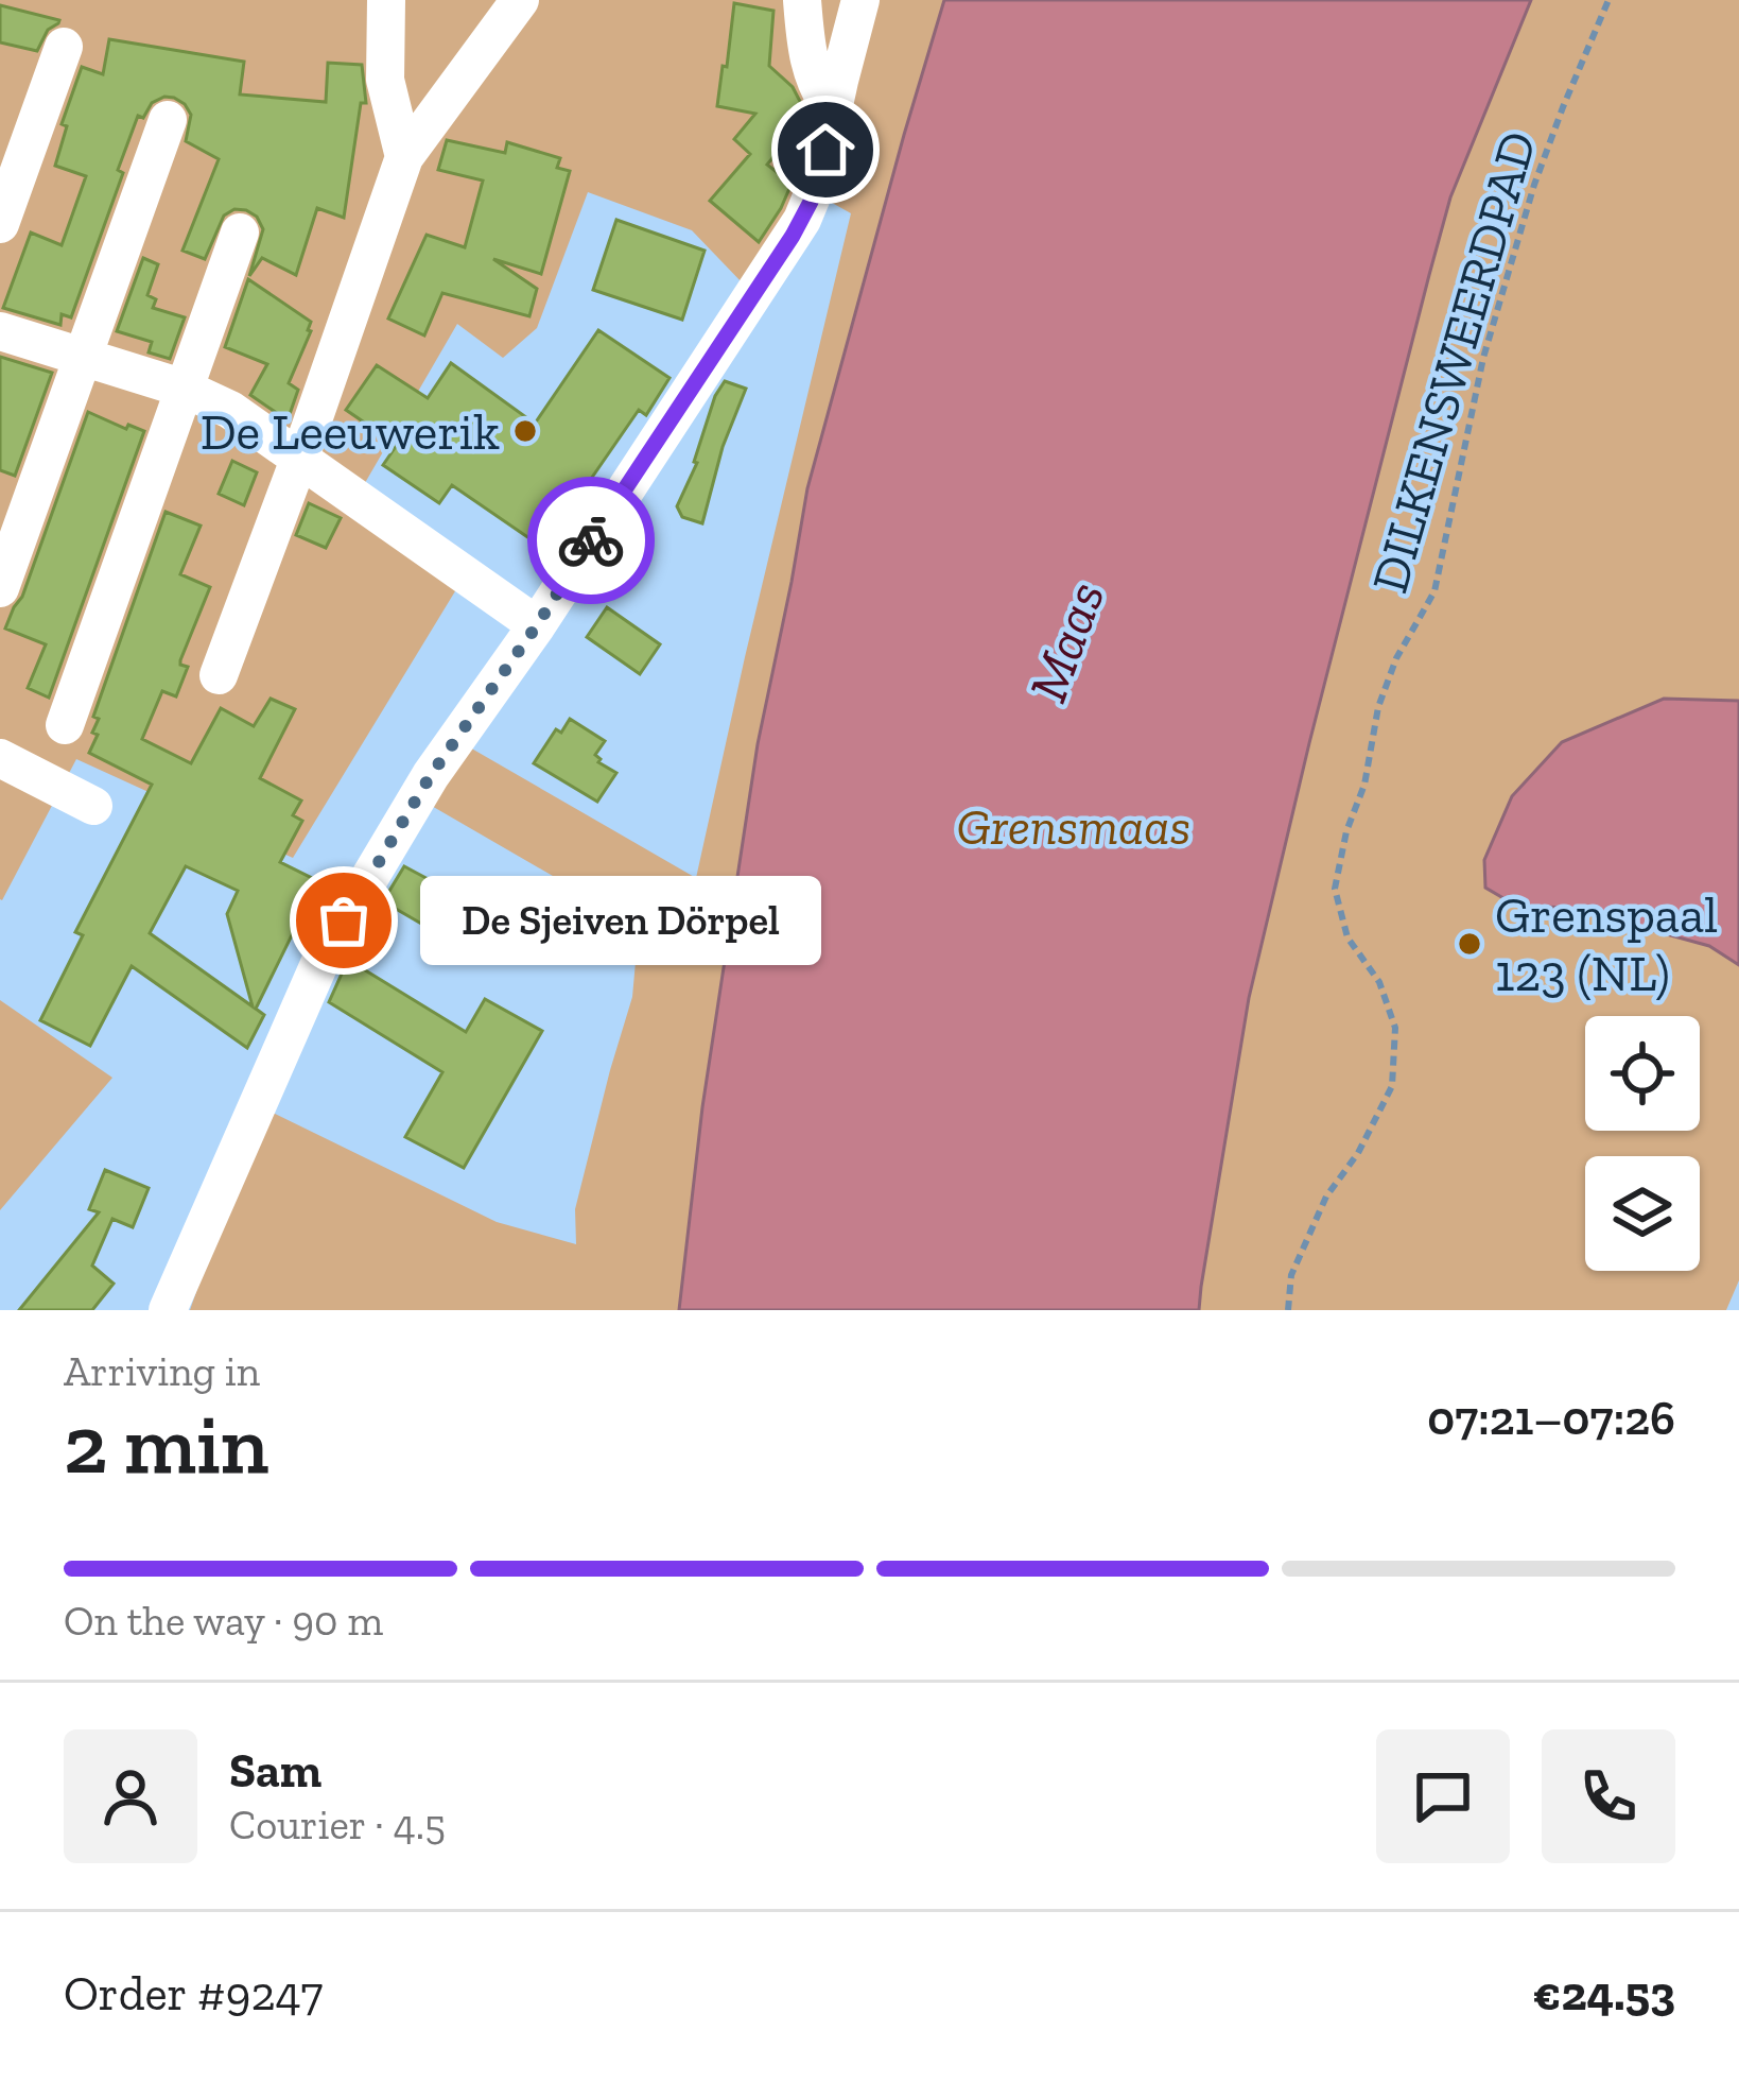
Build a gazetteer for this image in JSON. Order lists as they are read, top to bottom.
{
  "streets": {
    "path": ["DILKENSWEERDPAD"]
  },
  "water": ["Maas"],
  "parks": ["Grensmaas"],
  "places": ["De Leeuwerik", "De Sjeiven Dörpel", "Grenspaal 123 (NL)"],
  "page": {
    "bubble": "De Sjeiven Dörpel",
    "heading": ["2 min", "Arriving in", "07:21–07:26"],
    "panel": [
      "Sam",
      "Courier · 4.5",
      "Order #9247",
      "€24.53"
    ],
    "bar": "On the way · 90 m"
  }
}
